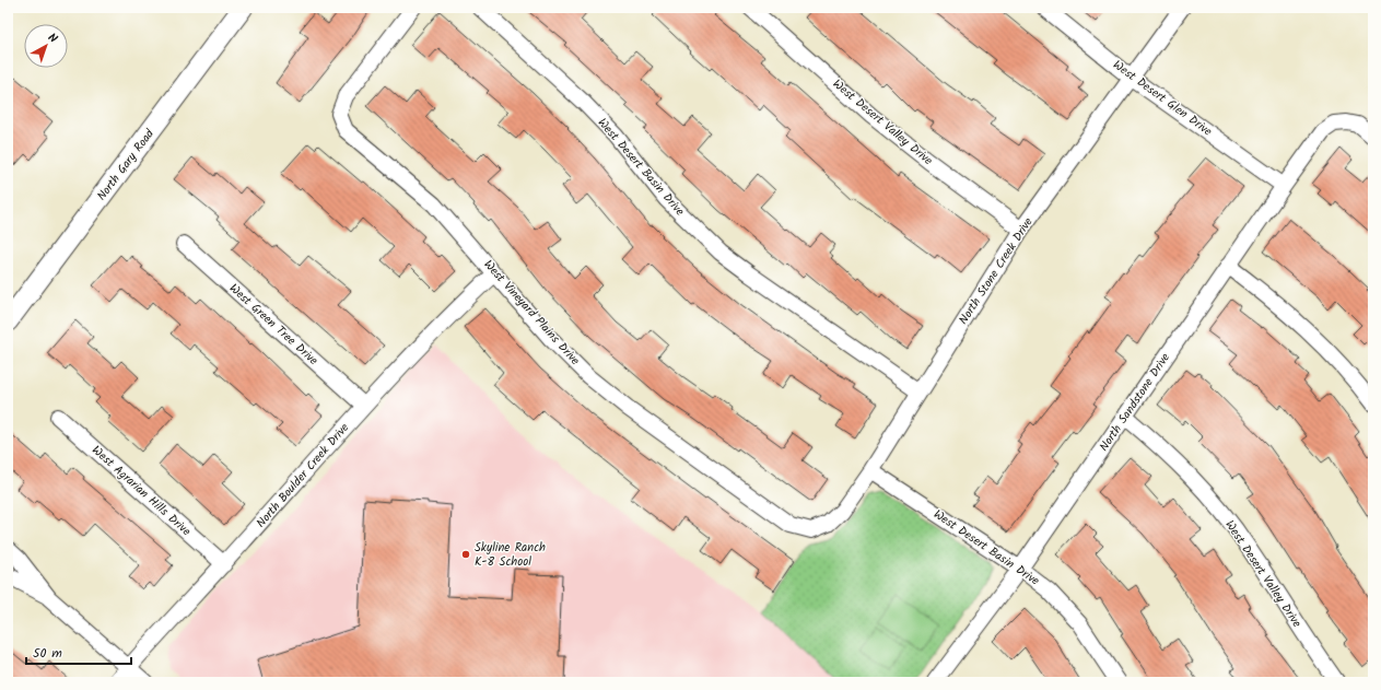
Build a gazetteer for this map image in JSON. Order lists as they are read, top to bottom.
{
  "streets": {
    "main road": ["North Gary Road"],
    "street": [
      "West Desert Glen Drive",
      "West Desert Valley Drive",
      "West Desert Basin Drive",
      "North Stone Creek Drive",
      "West Vineyard Plains Drive",
      "West Green Tree Drive",
      "North Sandstone Drive",
      "North Boulder Creek Drive",
      "West Agrarian Hills Drive"
    ]
  },
  "crossings": [
    ["West Desert Glen Drive", "North Stone Creek Drive"],
    ["West Desert Glen Drive", "North Sandstone Drive"],
    ["West Desert Valley Drive", "North Stone Creek Drive"],
    ["West Desert Valley Drive", "North Sandstone Drive"],
    ["West Desert Basin Drive", "North Stone Creek Drive"],
    ["West Desert Basin Drive", "North Sandstone Drive"],
    ["North Stone Creek Drive", "West Vineyard Plains Drive"],
    ["West Vineyard Plains Drive", "North Boulder Creek Drive"],
    ["West Green Tree Drive", "North Boulder Creek Drive"],
    ["North Boulder Creek Drive", "West Agrarian Hills Drive"]
  ],
  "places": ["Skyline Ranch K-8 School"],
  "scale_bar": "50 m",
  "north": "top right"
}
